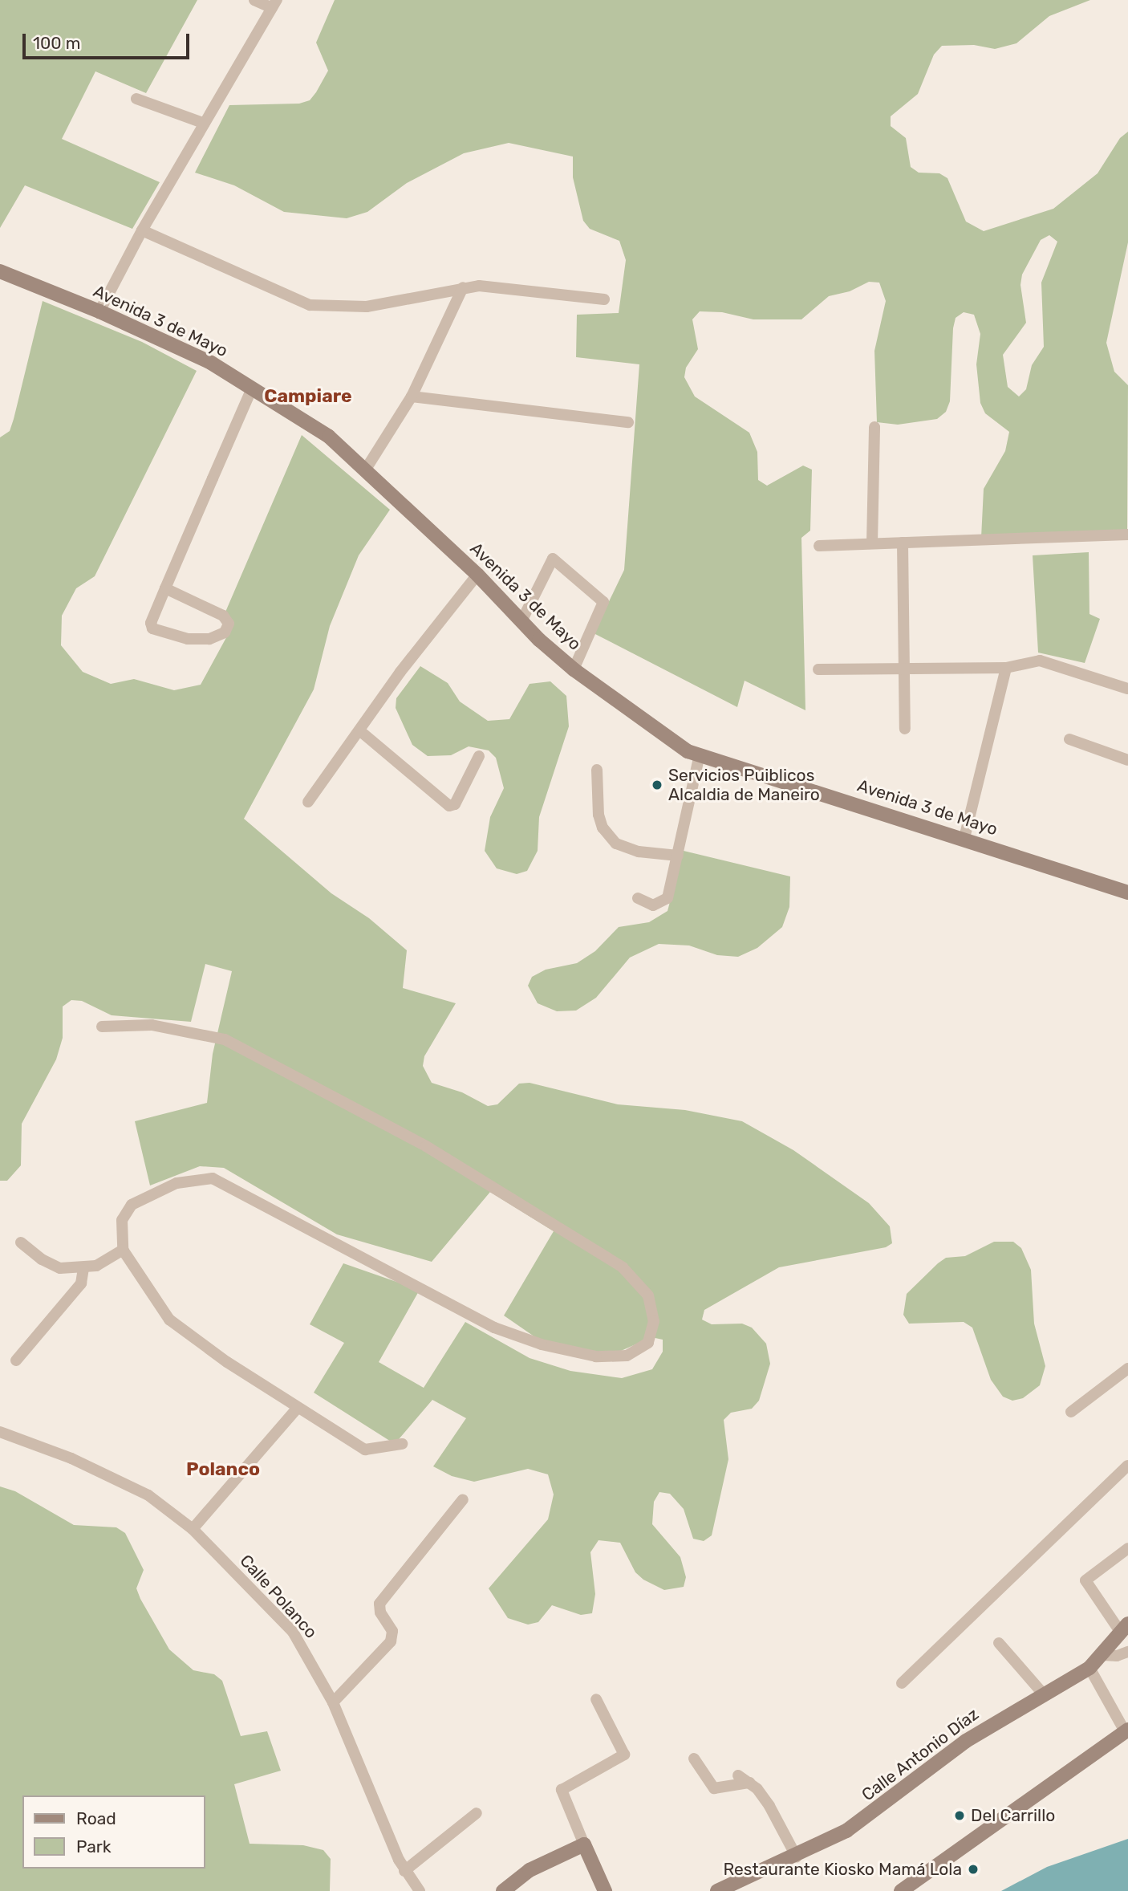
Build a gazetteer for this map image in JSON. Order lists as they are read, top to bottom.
{
  "streets": {
    "street": ["Avenida 3 de Mayo", "Calle Polanco", "Calle Antonio Díaz"]
  },
  "districts": ["Campiare", "Polanco"],
  "places": ["Servicios Puiblicos Alcaldia de Maneiro", "Del Carrillo", "Restaurante Kiosko Mamá Lola"],
  "legend": ["Road", "Park"],
  "scale_bar": "100 m"
}
